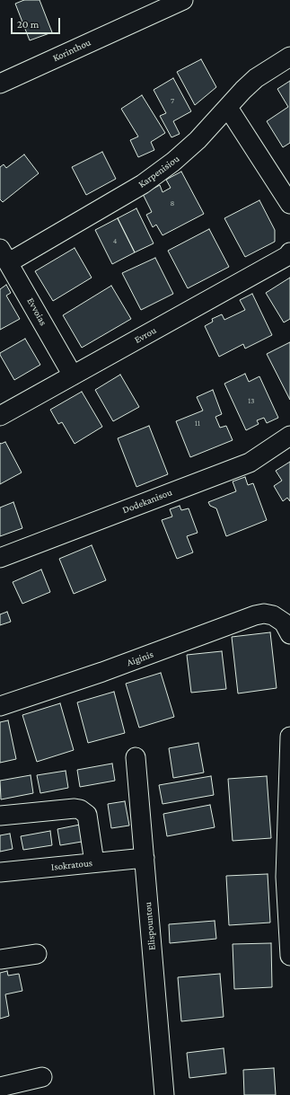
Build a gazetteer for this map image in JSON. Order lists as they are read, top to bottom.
{
  "streets": {
    "street": [
      "Korinthou",
      "Karpenisiou",
      "Evvoias",
      "Evrou",
      "Dodekanisou",
      "Aiginis",
      "Isokratous",
      "Elispountou"
    ]
  },
  "crossings": [
    ["Karpenisiou", "Evvoias"],
    ["Evvoias", "Evrou"],
    ["Isokratous", "Elispountou"]
  ],
  "house_numbers": [
    "7",
    "8",
    "4",
    "13",
    "11"
  ],
  "scale_bar": "20 m"
}
